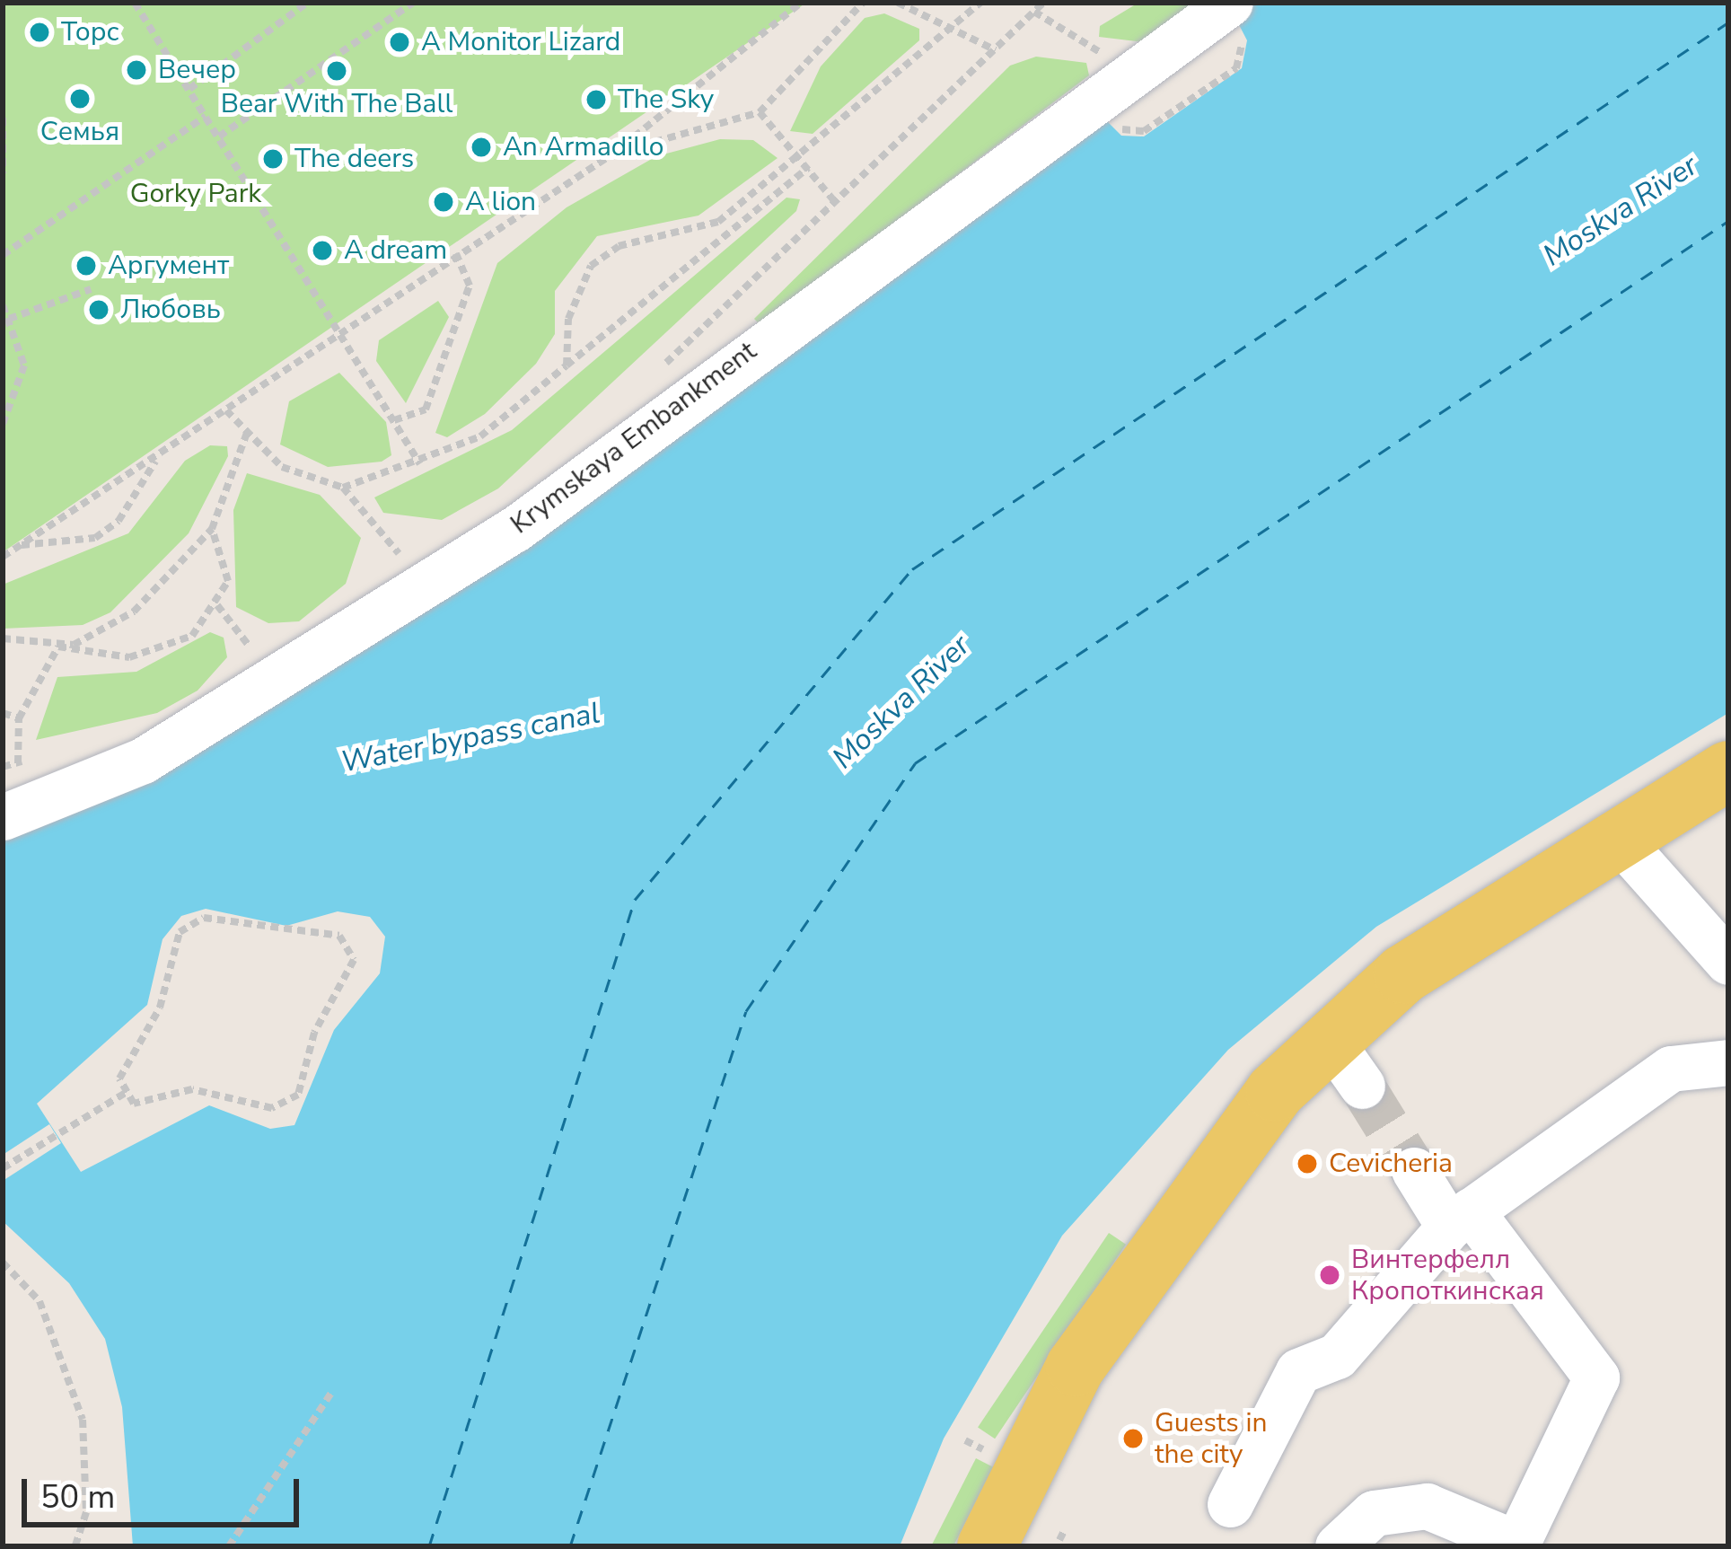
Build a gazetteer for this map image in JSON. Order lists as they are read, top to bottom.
{
  "streets": {
    "street": ["Krymskaya Embankment"]
  },
  "water": ["Moskva River", "Water bypass canal"],
  "parks": ["Gorky Park"],
  "places": [
    "Торс",
    "A Monitor Lizard",
    "Вечер",
    "Bear With The Ball",
    "Семья",
    "The Sky",
    "An Armadillo",
    "The deers",
    "A lion",
    "A dream",
    "Аргумент",
    "Любовь",
    "Cevicheria",
    "Винтерфелл Кропоткинская",
    "Guests in thе city"
  ],
  "scale_bar": "50 m"
}
